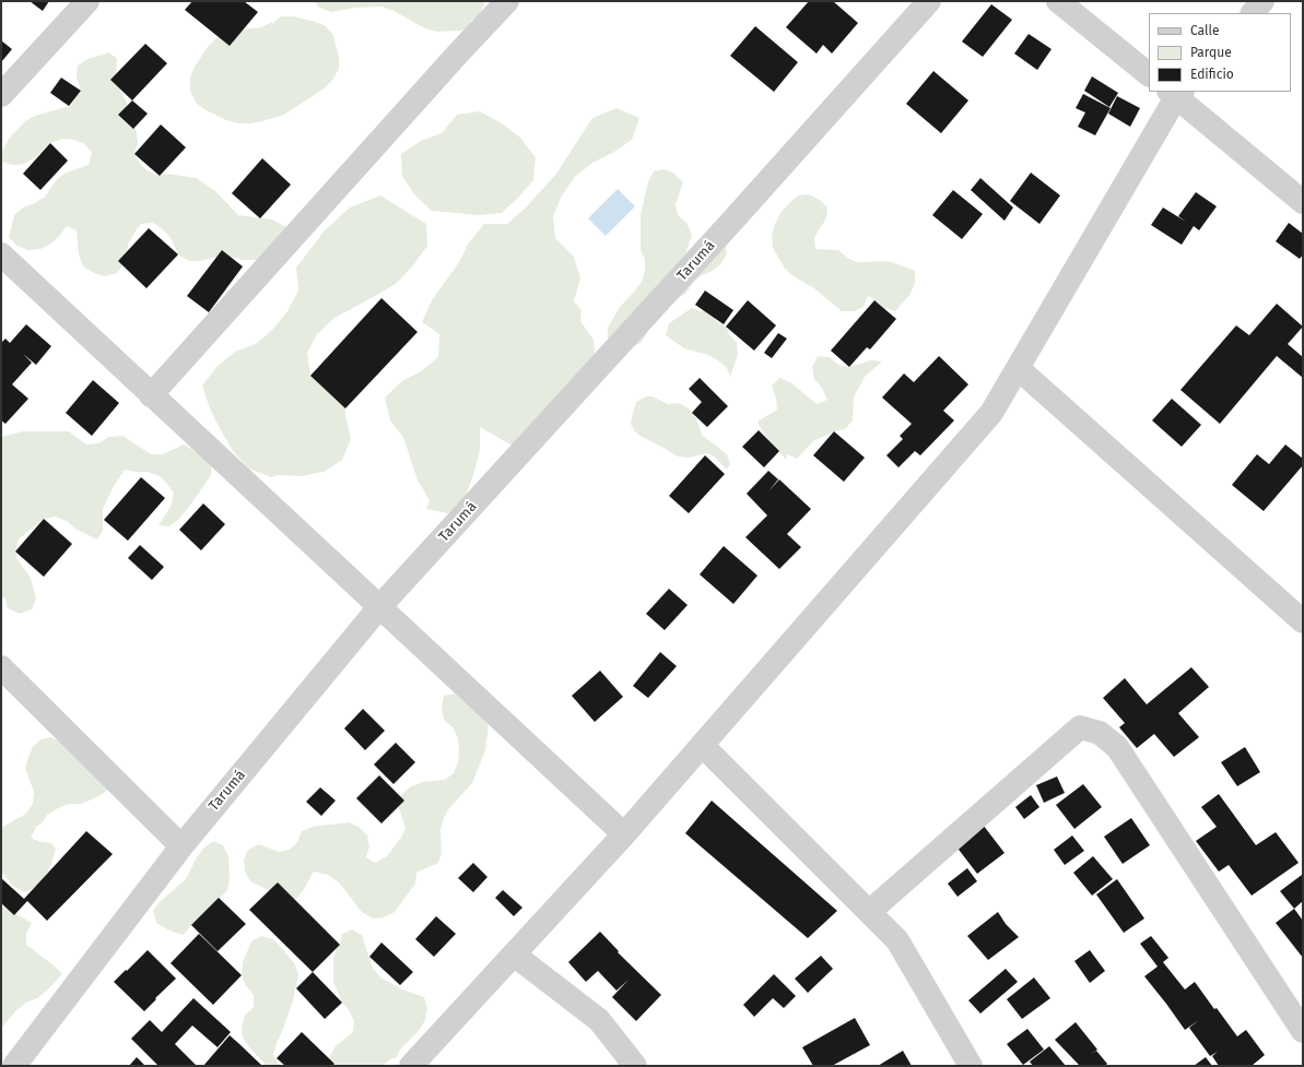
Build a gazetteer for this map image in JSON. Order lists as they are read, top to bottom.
{
  "streets": {
    "street": ["Tarumá"]
  },
  "legend": ["Calle", "Parque", "Edificio"]
}
